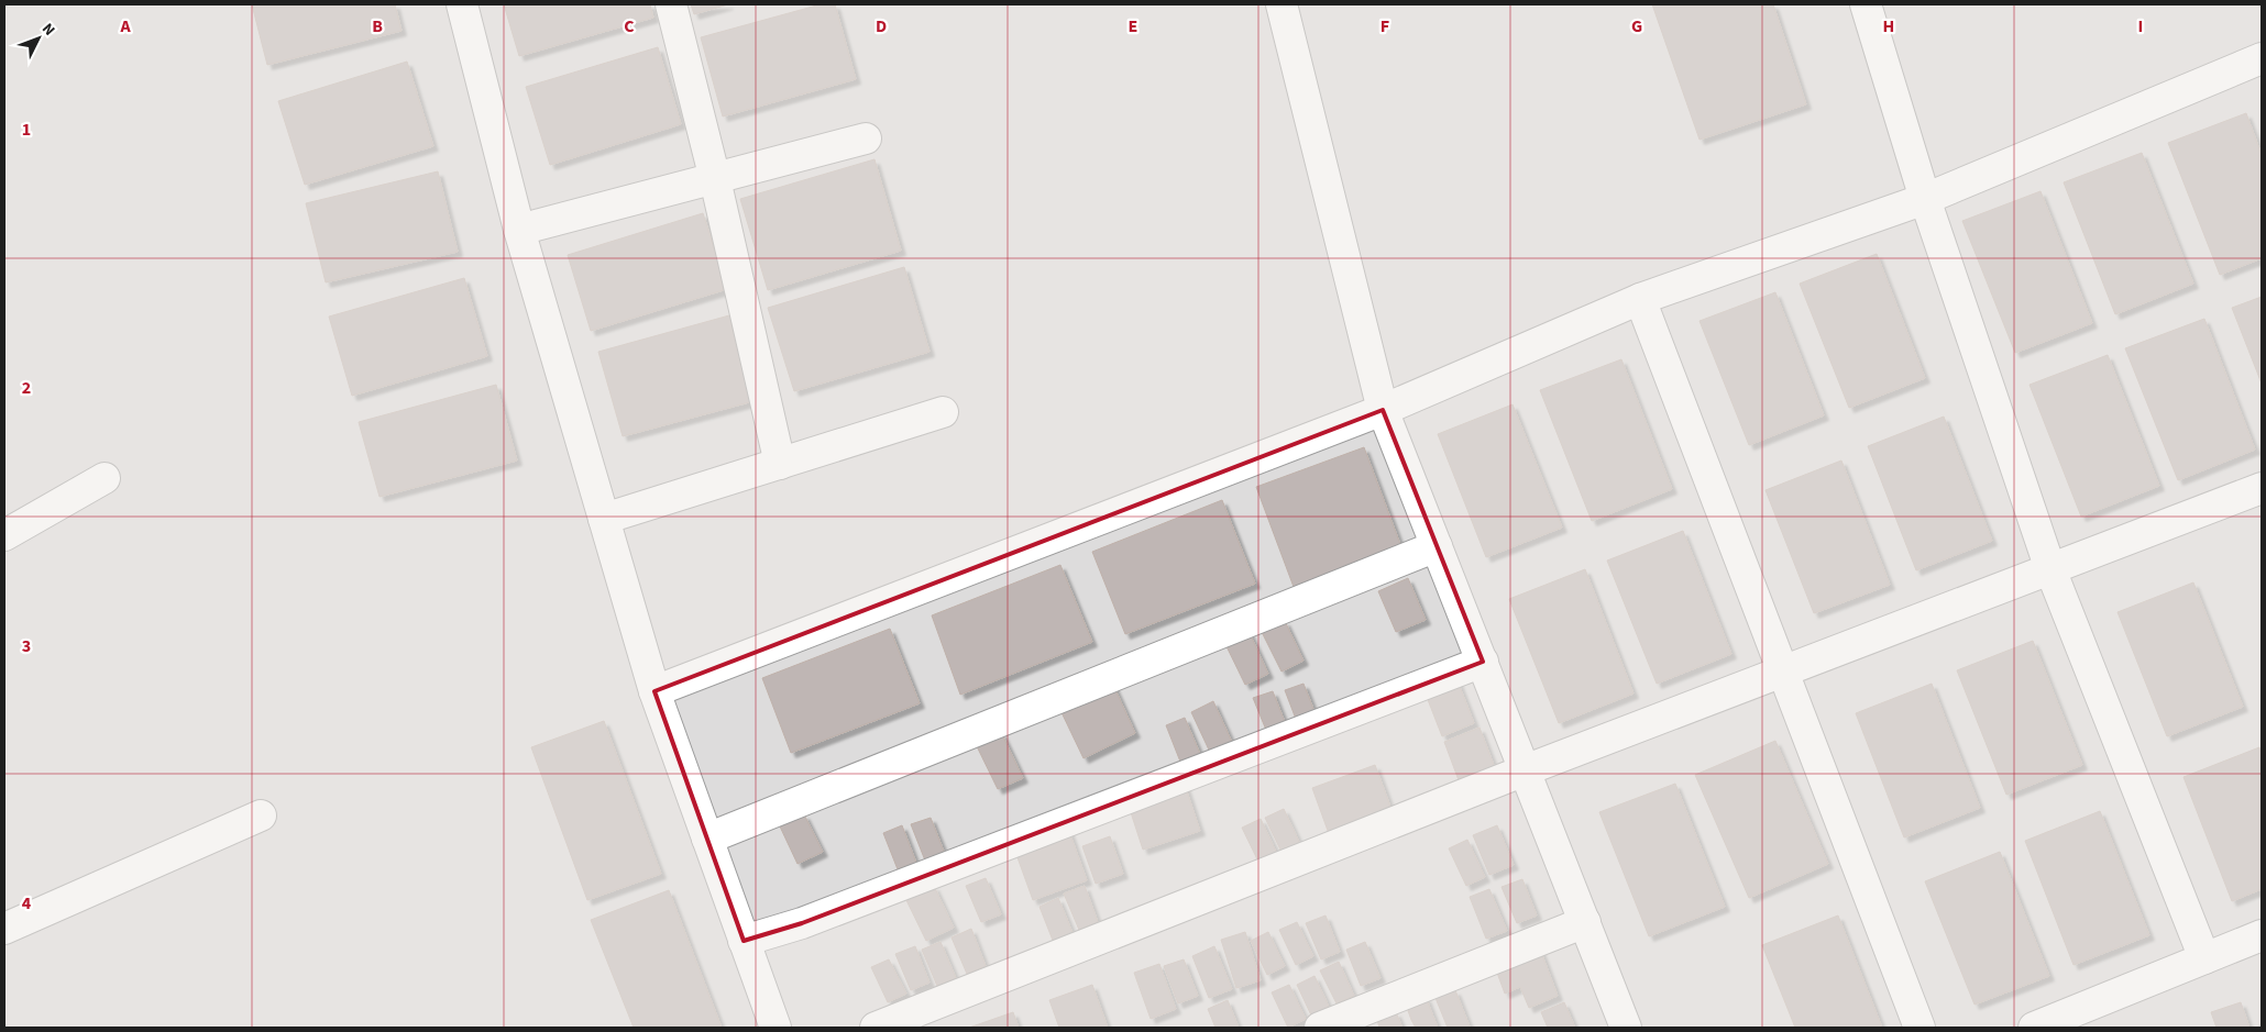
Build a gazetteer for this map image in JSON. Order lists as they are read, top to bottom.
{
  "north": "top right",
  "grid": {
    "columns": [
      "A",
      "B",
      "C",
      "D",
      "E",
      "F",
      "G",
      "H",
      "I"
    ],
    "rows": [
      "1",
      "2",
      "3",
      "4"
    ]
  }
}
